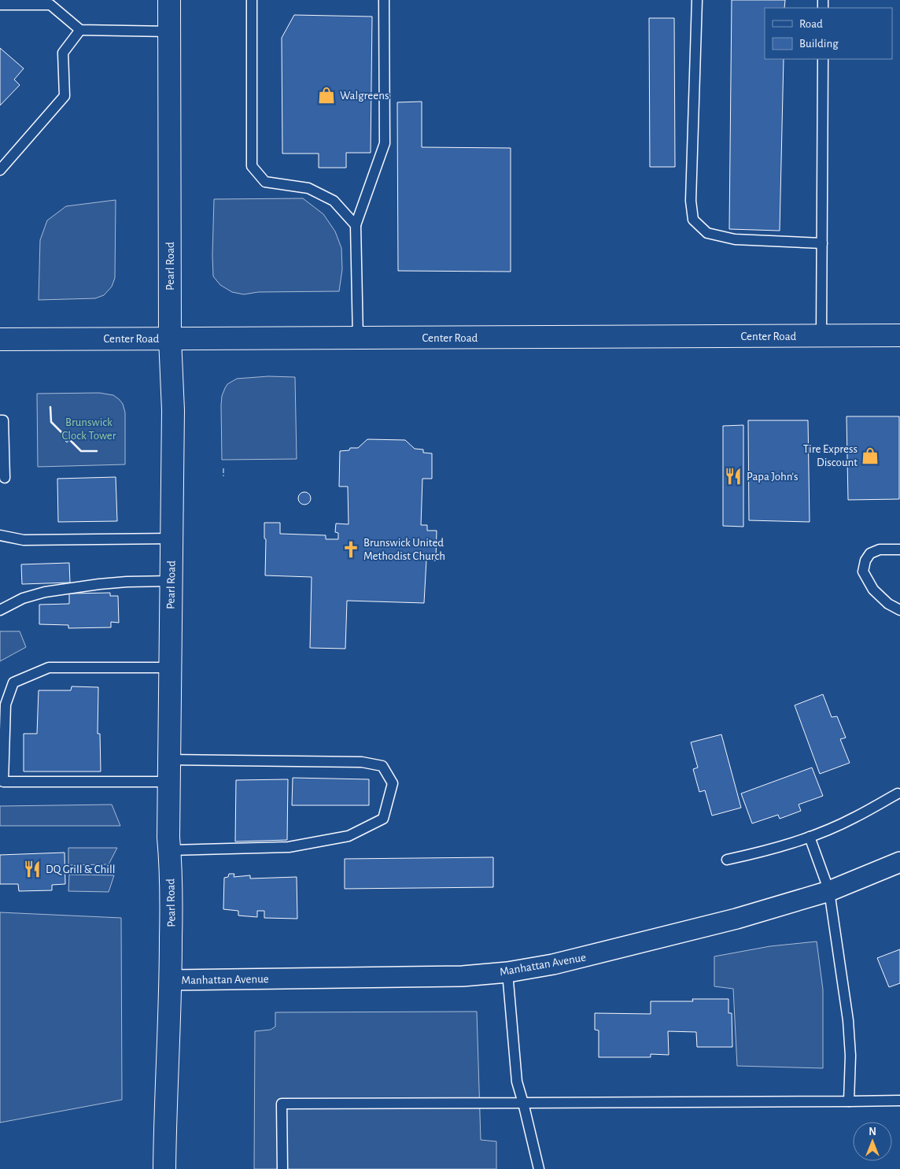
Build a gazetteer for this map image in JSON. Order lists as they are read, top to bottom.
{
  "streets": {
    "main road": ["Pearl Road", "Center Road"],
    "street": ["Manhattan Avenue"]
  },
  "crossings": [
    ["Pearl Road", "Center Road"],
    ["Pearl Road", "Manhattan Avenue"]
  ],
  "parks": ["Brunswick Clock Tower"],
  "places": {
    "shop": ["Walgreens", "Tire Express Discount"],
    "restaurant": ["Papa John's", "DQ Grill & Chill"],
    "church": ["Brunswick United Methodist Church"]
  },
  "legend": ["Road", "Building"],
  "north": "top"
}
